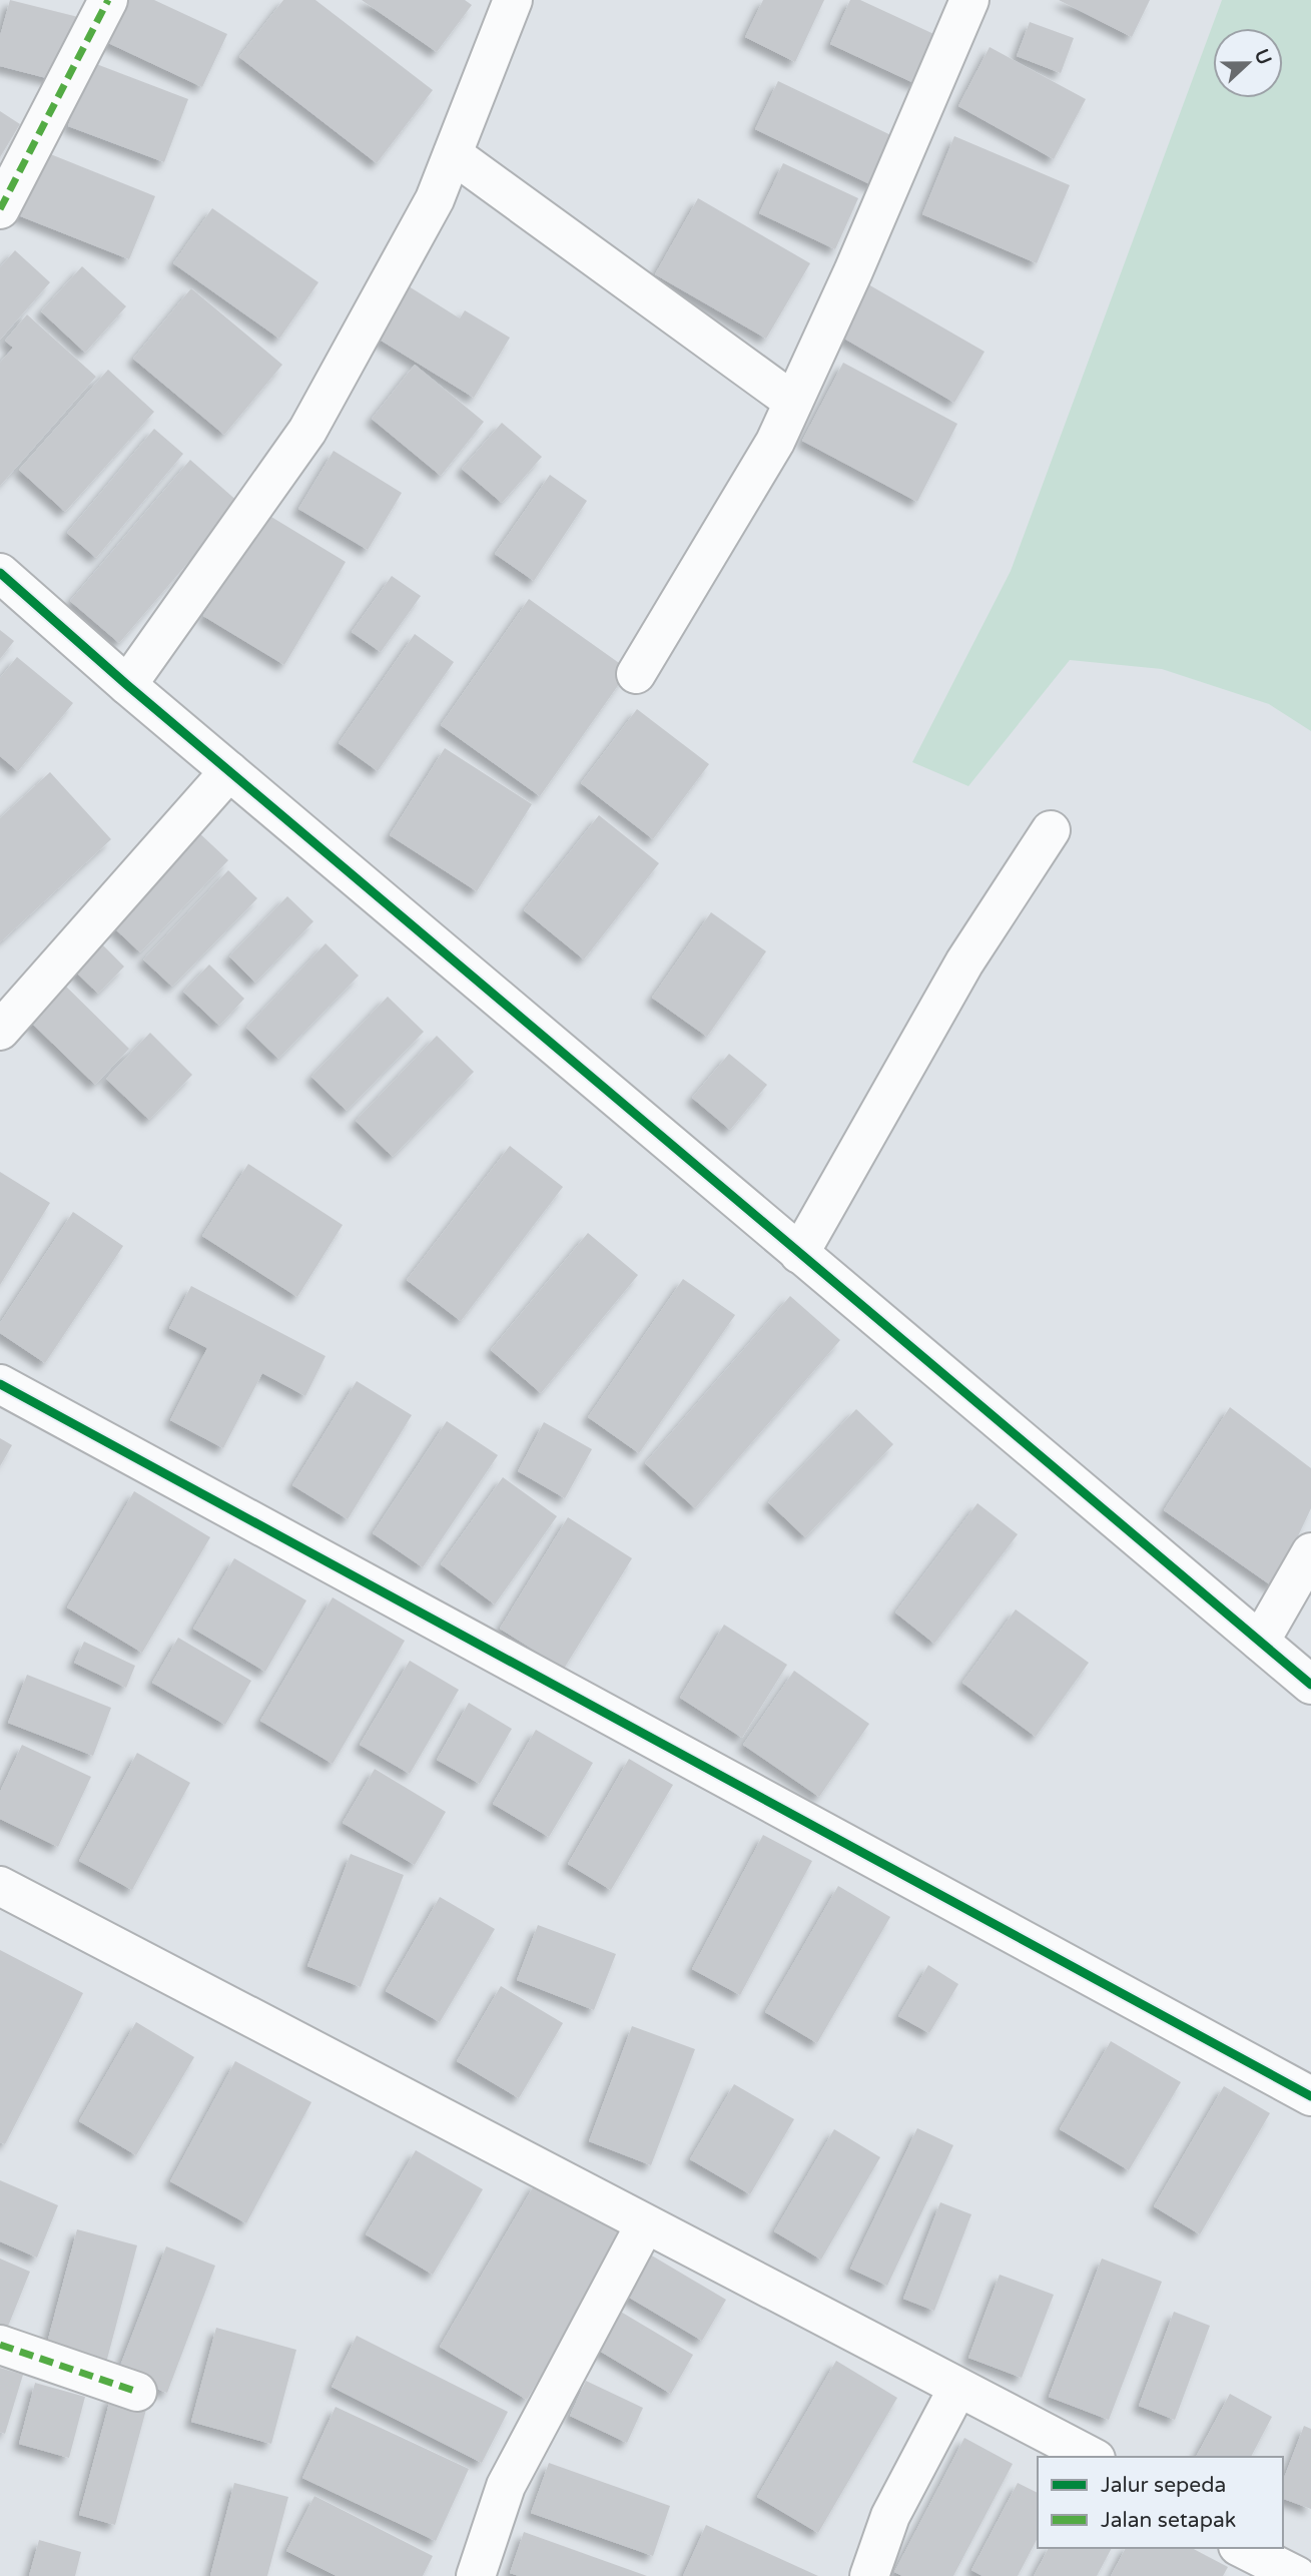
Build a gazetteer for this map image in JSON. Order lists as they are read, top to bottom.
{
  "legend": ["Jalur sepeda", "Jalan setapak"],
  "north": "right"
}
